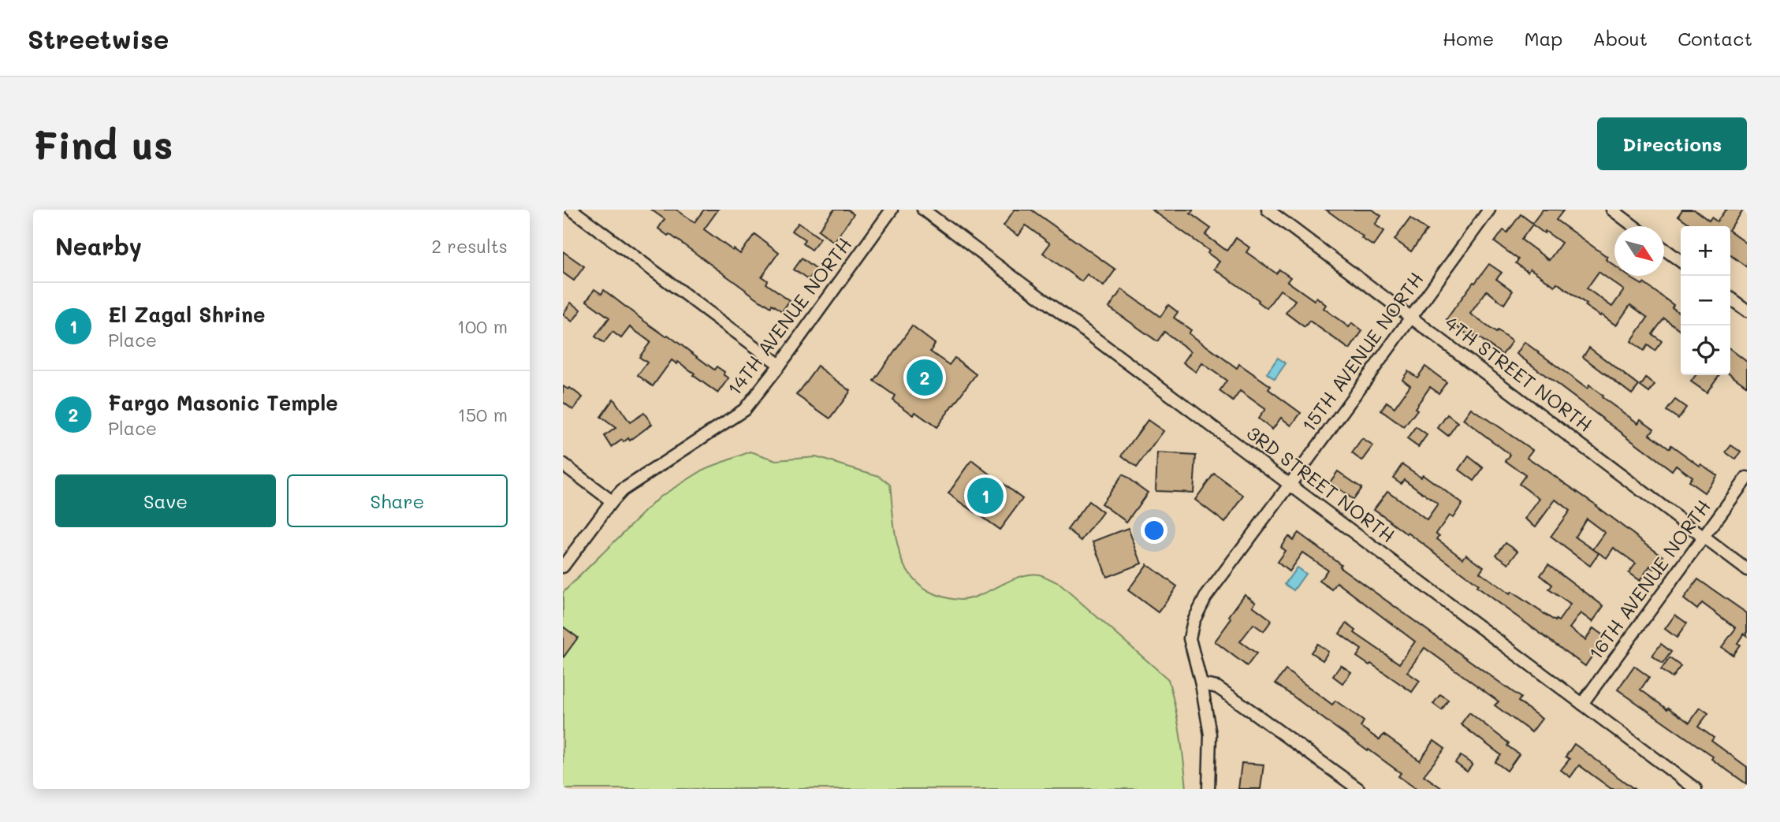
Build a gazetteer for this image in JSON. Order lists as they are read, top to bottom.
{
  "streets": {
    "street": [
      "14TH AVENUE NORTH",
      "15TH AVENUE NORTH",
      "4TH STREET NORTH",
      "3RD STREET NORTH",
      "16TH AVENUE NORTH"
    ]
  },
  "crossings": [
    ["15TH AVENUE NORTH", "4TH STREET NORTH"],
    ["15TH AVENUE NORTH", "3RD STREET NORTH"],
    ["4TH STREET NORTH", "16TH AVENUE NORTH"],
    ["3RD STREET NORTH", "16TH AVENUE NORTH"]
  ],
  "north": "bottom right",
  "page": {
    "header": "Streetwise",
    "nav": [
      "Home",
      "Map",
      "About",
      "Contact"
    ],
    "buttons": [
      "Directions",
      ["Save", "Share"]
    ],
    "title": "Find us",
    "heading": ["Nearby", "2 results"],
    "map_buttons": ["+", "−"],
    "list": [
      {
        "mark": "1",
        "name": "El Zagal Shrine",
        "note": "Place",
        "value": "100 m"
      },
      {
        "mark": "2",
        "name": "Fargo Masonic Temple",
        "note": "Place",
        "value": "150 m"
      }
    ],
    "pins": ["2", "1"]
  }
}
